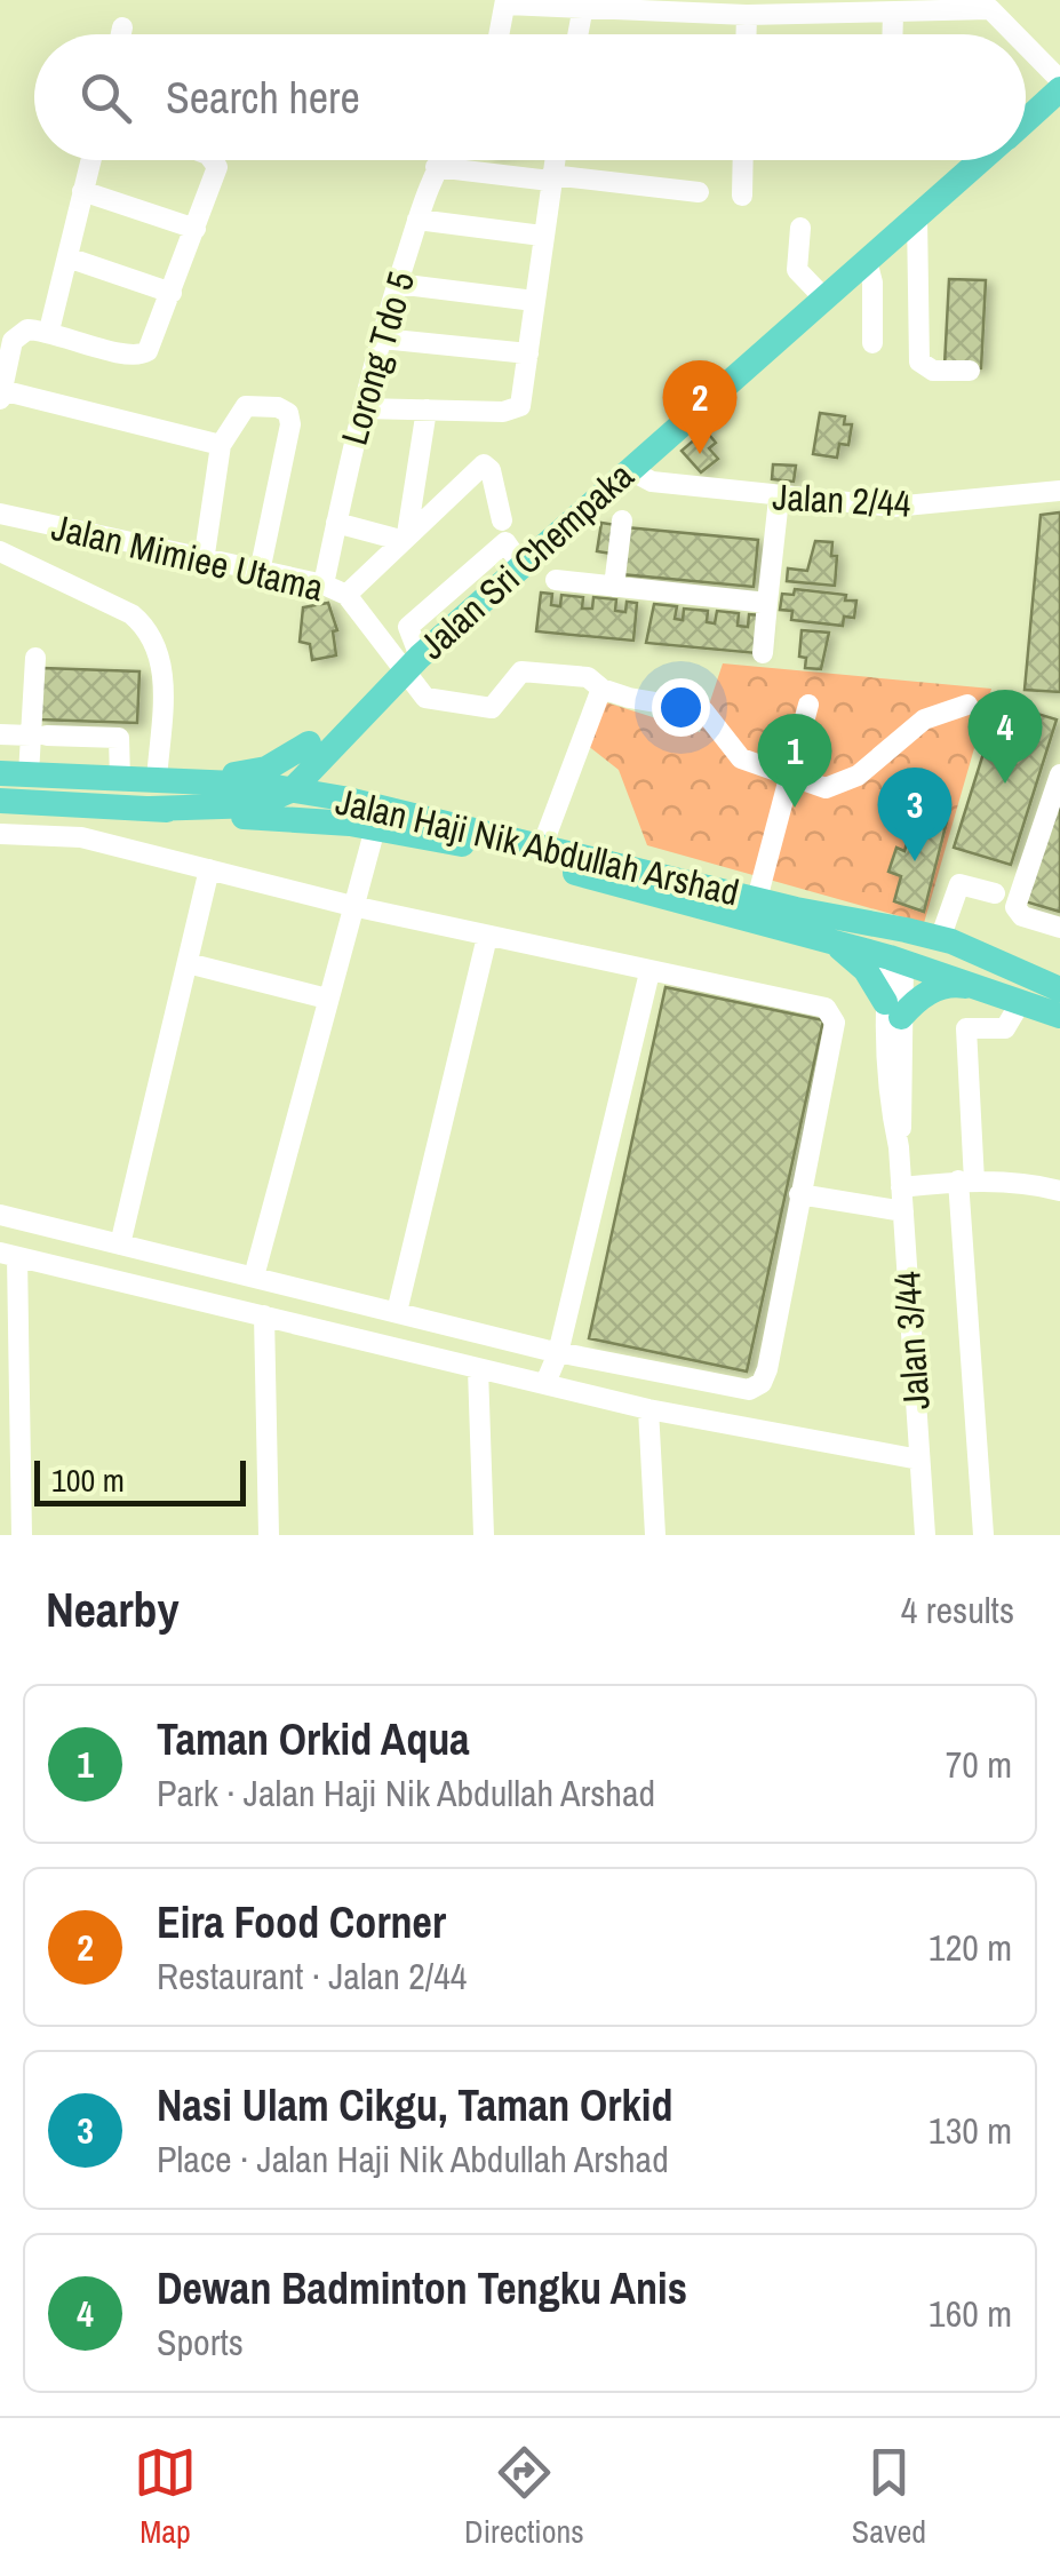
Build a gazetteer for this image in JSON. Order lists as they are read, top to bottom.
{
  "streets": {
    "main road": ["Jalan Sri Chempaka", "Jalan Haji Nik Abdullah Arshad"],
    "street": [
      "Lorong Tdo 5",
      "Jalan 2/44",
      "Jalan Mimiee Utama",
      "Jalan 3/44"
    ]
  },
  "crossings": [
    ["Lorong Tdo 5", "Jalan Mimiee Utama"],
    ["Jalan 2/44", "Jalan Sri Chempaka"],
    ["Jalan Mimiee Utama", "Jalan Sri Chempaka"],
    ["Jalan Haji Nik Abdullah Arshad", "Jalan 3/44"]
  ],
  "scale_bar": "100 m",
  "page": {
    "search": "Search here",
    "pins": [
      "2",
      "4",
      "1",
      "3"
    ],
    "scale": "100 m",
    "heading": ["Nearby", "4 results"],
    "list": [
      {
        "mark": "1",
        "name": "Taman Orkid Aqua",
        "note": "Park · Jalan Haji Nik Abdullah Arshad",
        "value": "70 m"
      },
      {
        "mark": "2",
        "name": "Eira Food Corner",
        "note": "Restaurant · Jalan 2/44",
        "value": "120 m"
      },
      {
        "mark": "3",
        "name": "Nasi Ulam Cikgu, Taman Orkid",
        "note": "Place · Jalan Haji Nik Abdullah Arshad",
        "value": "130 m"
      },
      {
        "mark": "4",
        "name": "Dewan Badminton Tengku Anis",
        "note": "Sports",
        "value": "160 m"
      }
    ],
    "nav": ["Map", "Directions", "Saved"]
  }
}
